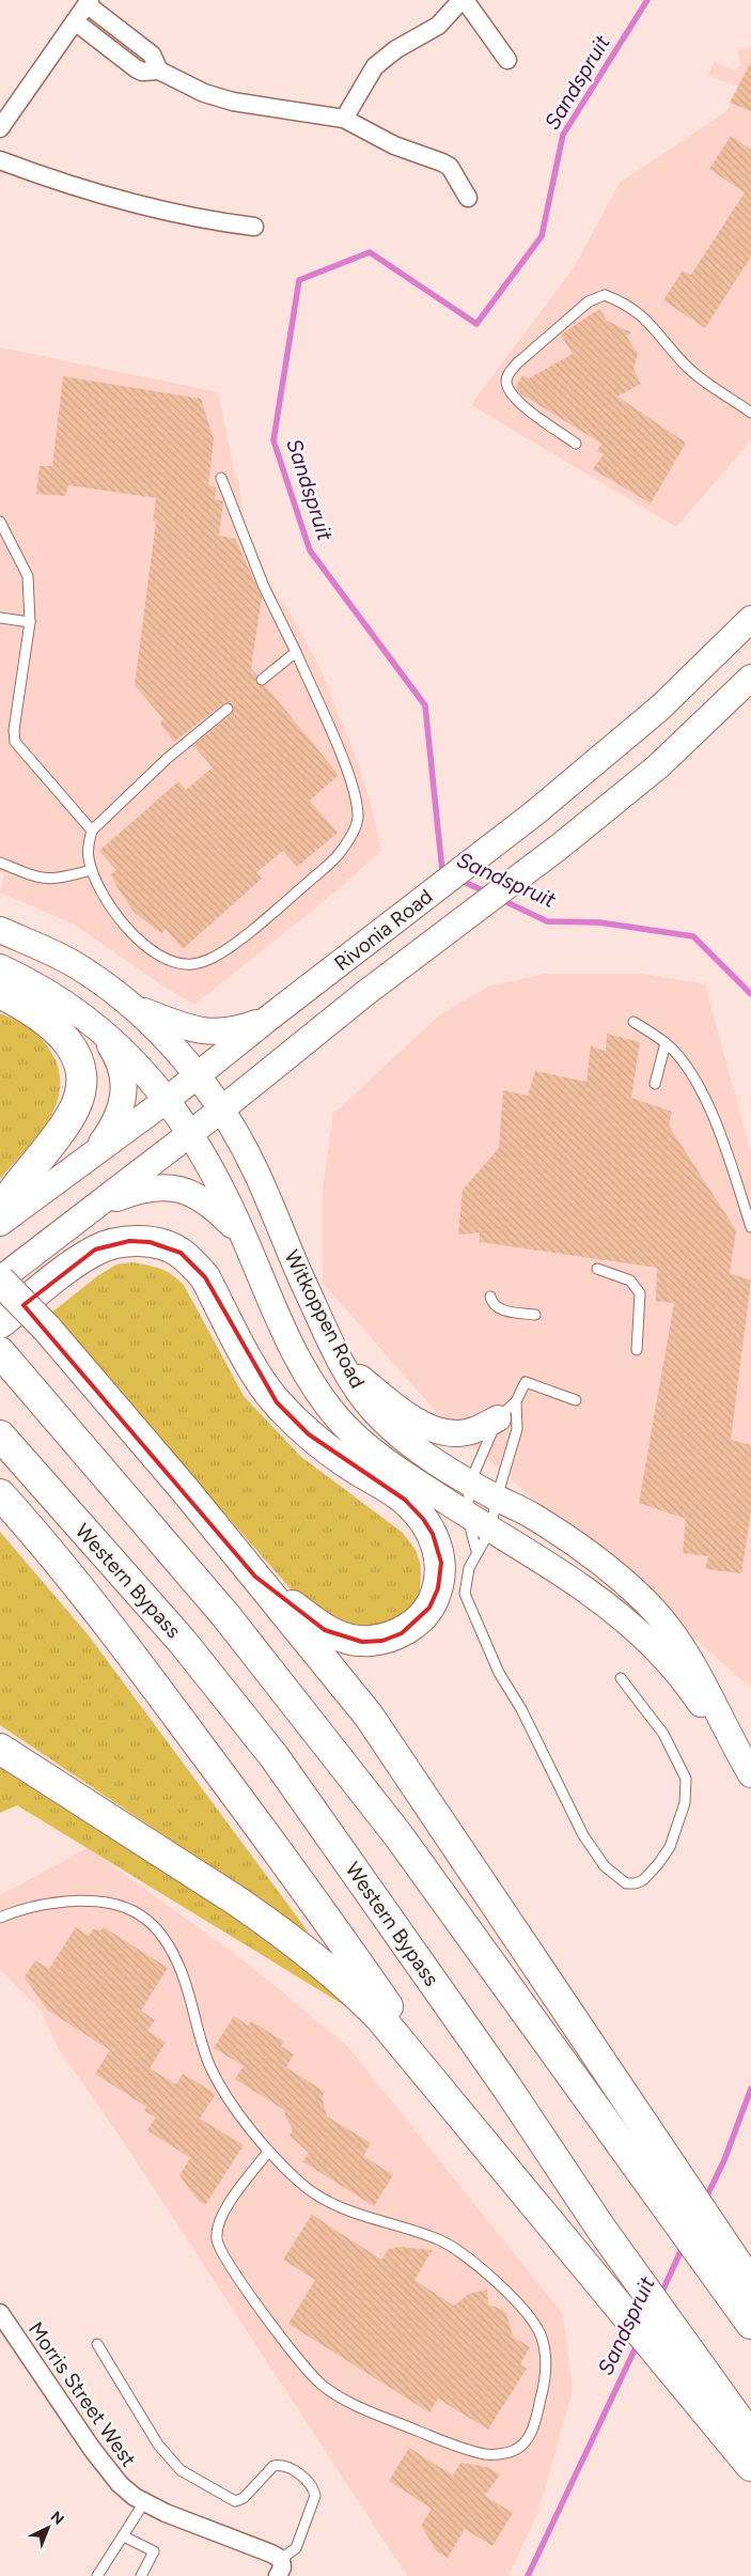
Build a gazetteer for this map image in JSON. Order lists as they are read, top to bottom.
{
  "streets": {
    "highway": ["Western Bypass"],
    "main road": ["Rivonia Road", "Witkoppen Road"],
    "street": ["Morris Street West"]
  },
  "crossings": [
    ["Rivonia Road", "Witkoppen Road"]
  ],
  "water": ["Sandspruit"],
  "north": "top right"
}
